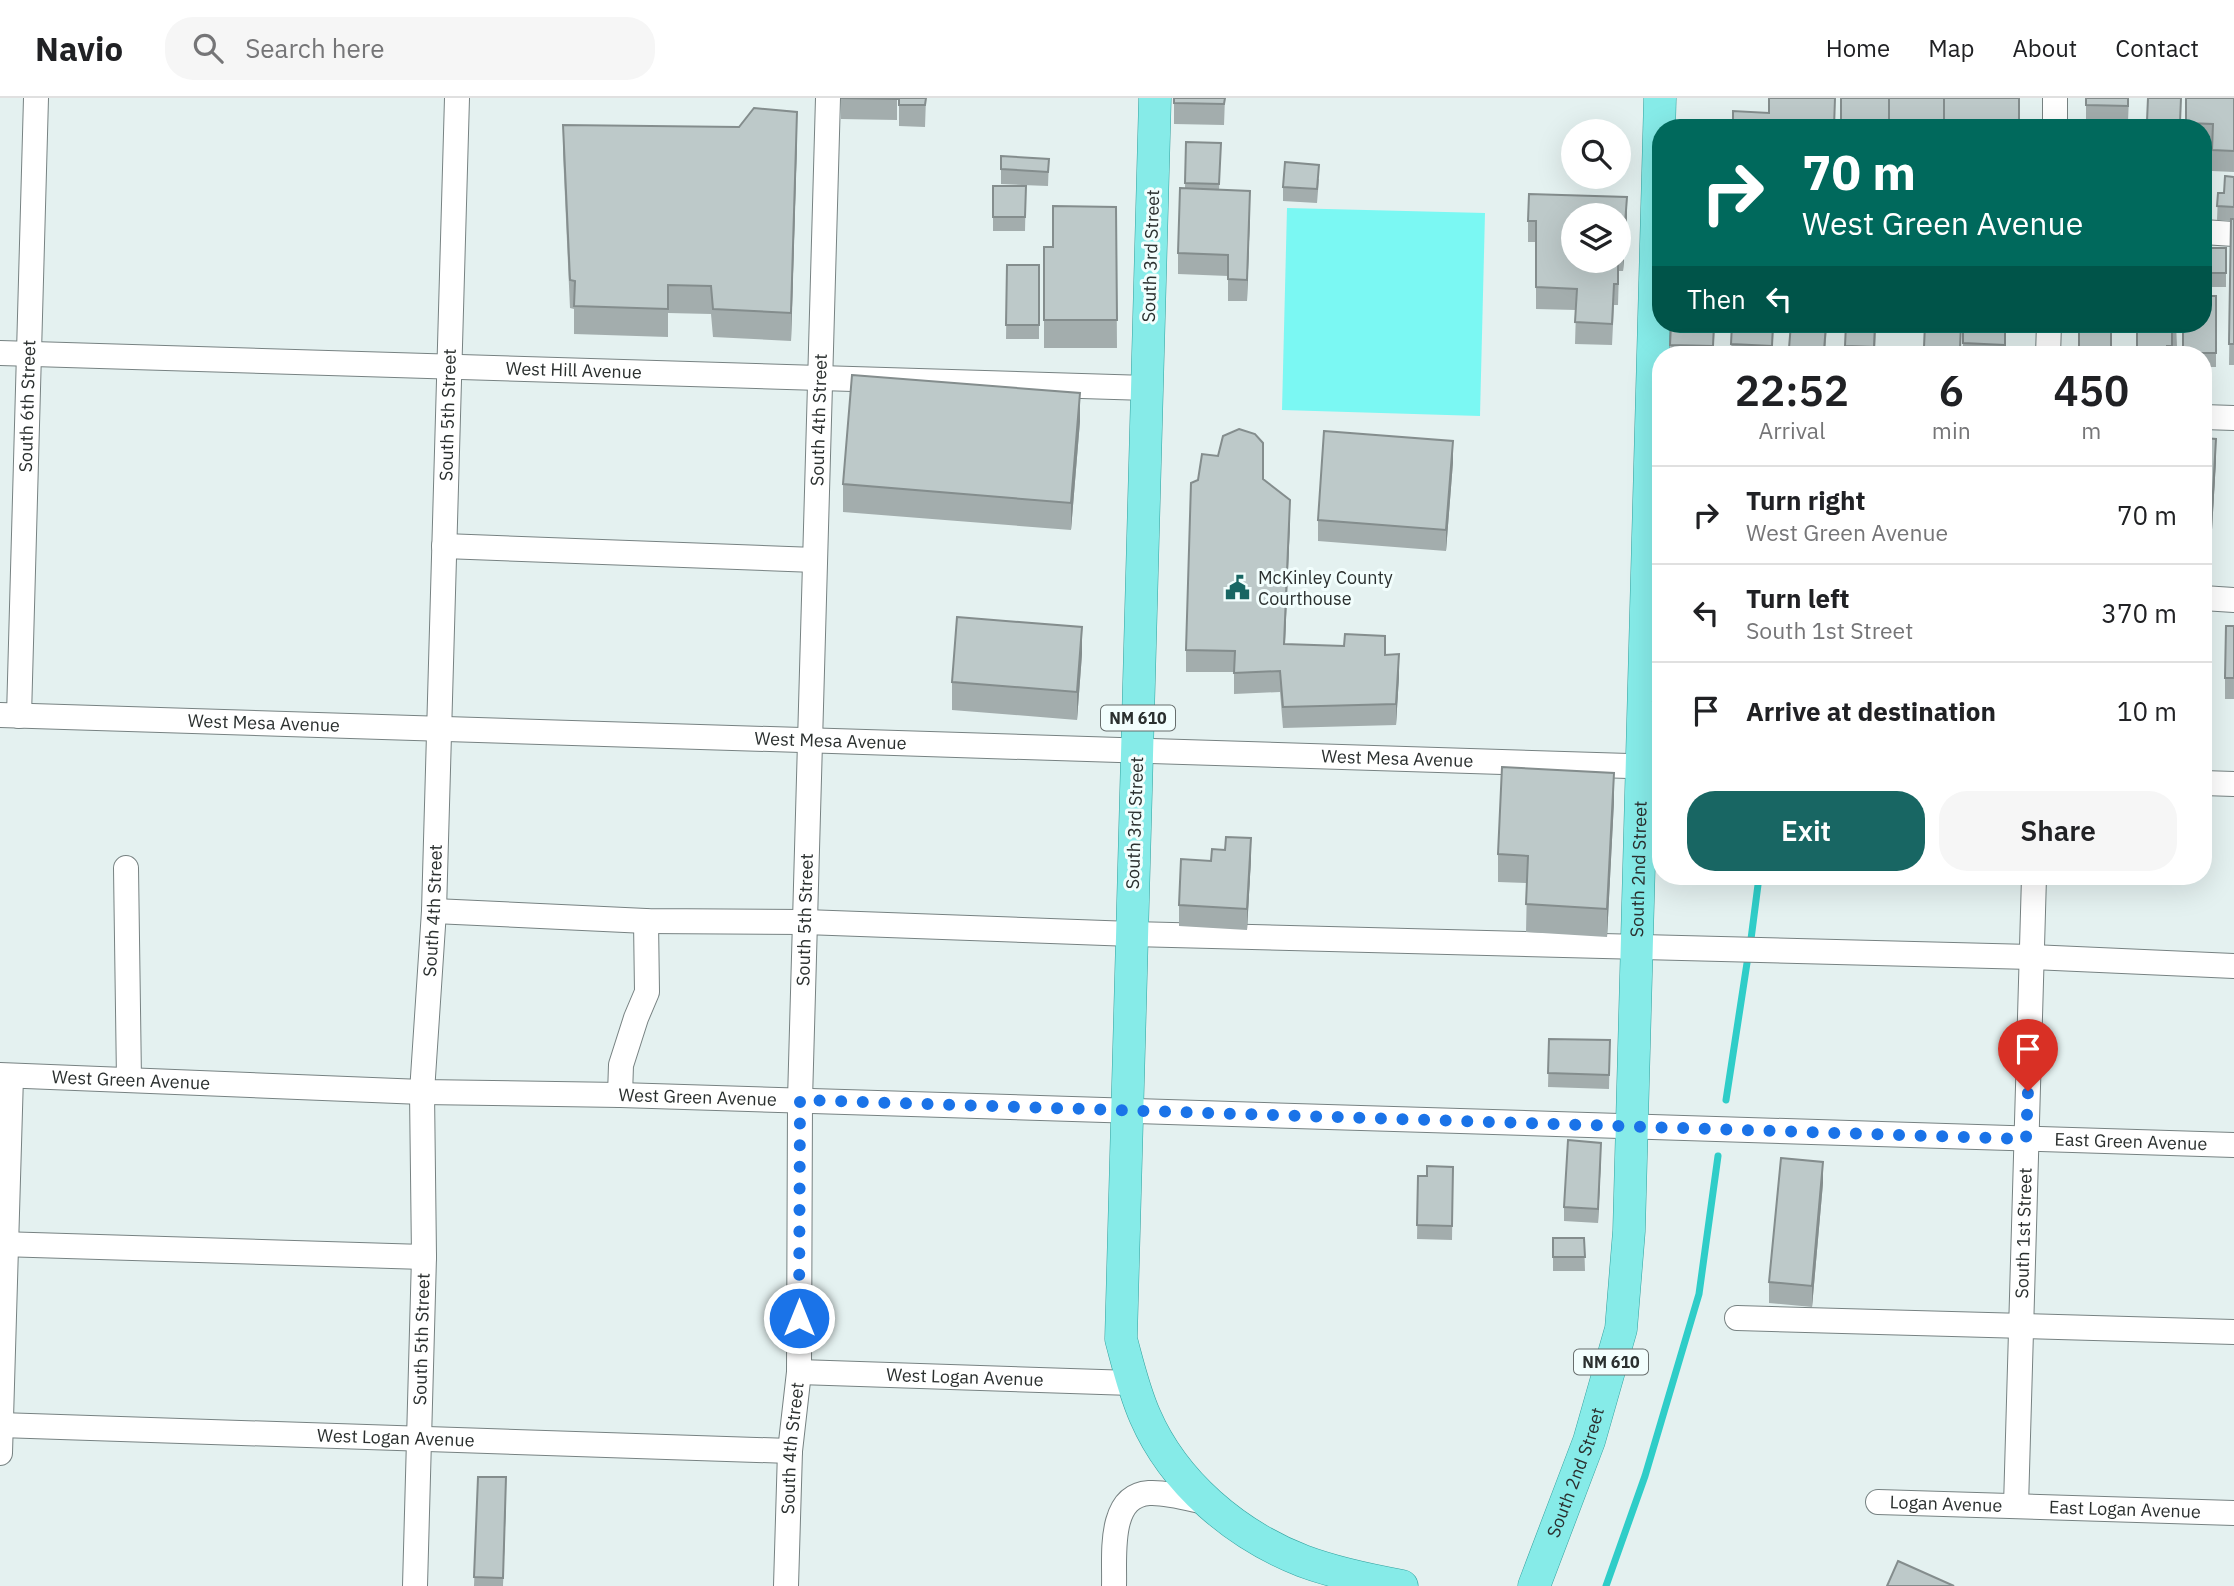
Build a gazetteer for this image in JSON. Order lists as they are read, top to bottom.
{
  "streets": {
    "main road": ["South 3rd Street", "NM 610", "South 2nd Street"],
    "street": [
      "West Hill Avenue",
      "South 6th Street",
      "South 5th Street",
      "South 4th Street",
      "West Mesa Avenue",
      "West Green Avenue",
      "East Green Avenue",
      "South 1st Street",
      "West Logan Avenue",
      "Logan Avenue",
      "East Logan Avenue"
    ]
  },
  "crossings": [
    ["South 3rd Street", "West Hill Avenue"],
    ["South 3rd Street", "NM 610"],
    ["South 3rd Street", "West Mesa Avenue"],
    ["South 3rd Street", "West Green Avenue"],
    ["South 3rd Street", "West Logan Avenue"],
    ["West Hill Avenue", "South 6th Street"],
    ["West Hill Avenue", "South 5th Street"],
    ["West Hill Avenue", "South 4th Street"],
    ["South 6th Street", "West Mesa Avenue"],
    ["South 5th Street", "South 4th Street"],
    ["South 5th Street", "West Mesa Avenue"],
    ["South 5th Street", "West Green Avenue"],
    ["South 5th Street", "West Logan Avenue"],
    ["South 4th Street", "West Mesa Avenue"],
    ["South 4th Street", "West Green Avenue"],
    ["South 4th Street", "West Logan Avenue"],
    ["West Mesa Avenue", "South 2nd Street"],
    ["South 2nd Street", "West Green Avenue"],
    ["West Green Avenue", "East Green Avenue"],
    ["West Green Avenue", "South 1st Street"],
    ["East Green Avenue", "South 1st Street"],
    ["South 1st Street", "Logan Avenue"],
    ["South 1st Street", "East Logan Avenue"],
    ["Logan Avenue", "East Logan Avenue"]
  ],
  "places": {
    "public building": ["McKinley County Courthouse"]
  },
  "page": {
    "header": "Navio",
    "search": "Search here",
    "nav": [
      "Home",
      "Map",
      "About",
      "Contact"
    ],
    "turn": ["70 m", "West Green Avenue"],
    "then": "Then",
    "eta": [
      "22:52",
      "Arrival",
      "6",
      "min",
      "450",
      "m"
    ],
    "list": [
      {
        "name": "Turn right",
        "note": "West Green Avenue",
        "value": "70 m"
      },
      {
        "name": "Turn left",
        "note": "South 1st Street",
        "value": "370 m"
      },
      {
        "name": "Arrive at destination",
        "value": "10 m"
      }
    ],
    "buttons": ["Exit", "Share"]
  }
}
